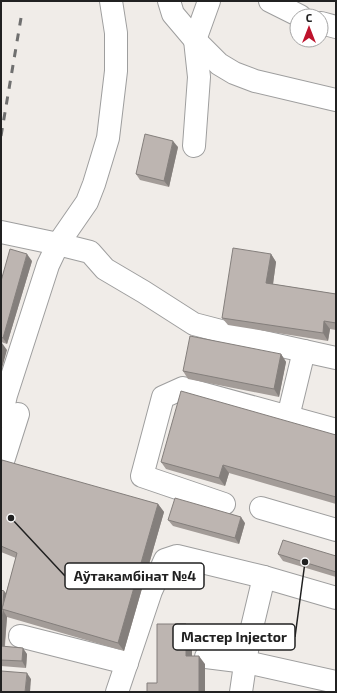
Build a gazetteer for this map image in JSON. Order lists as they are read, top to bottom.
{
  "places": ["Аўтакамбінат №4", "Мастер Injector"],
  "north": "top"
}
